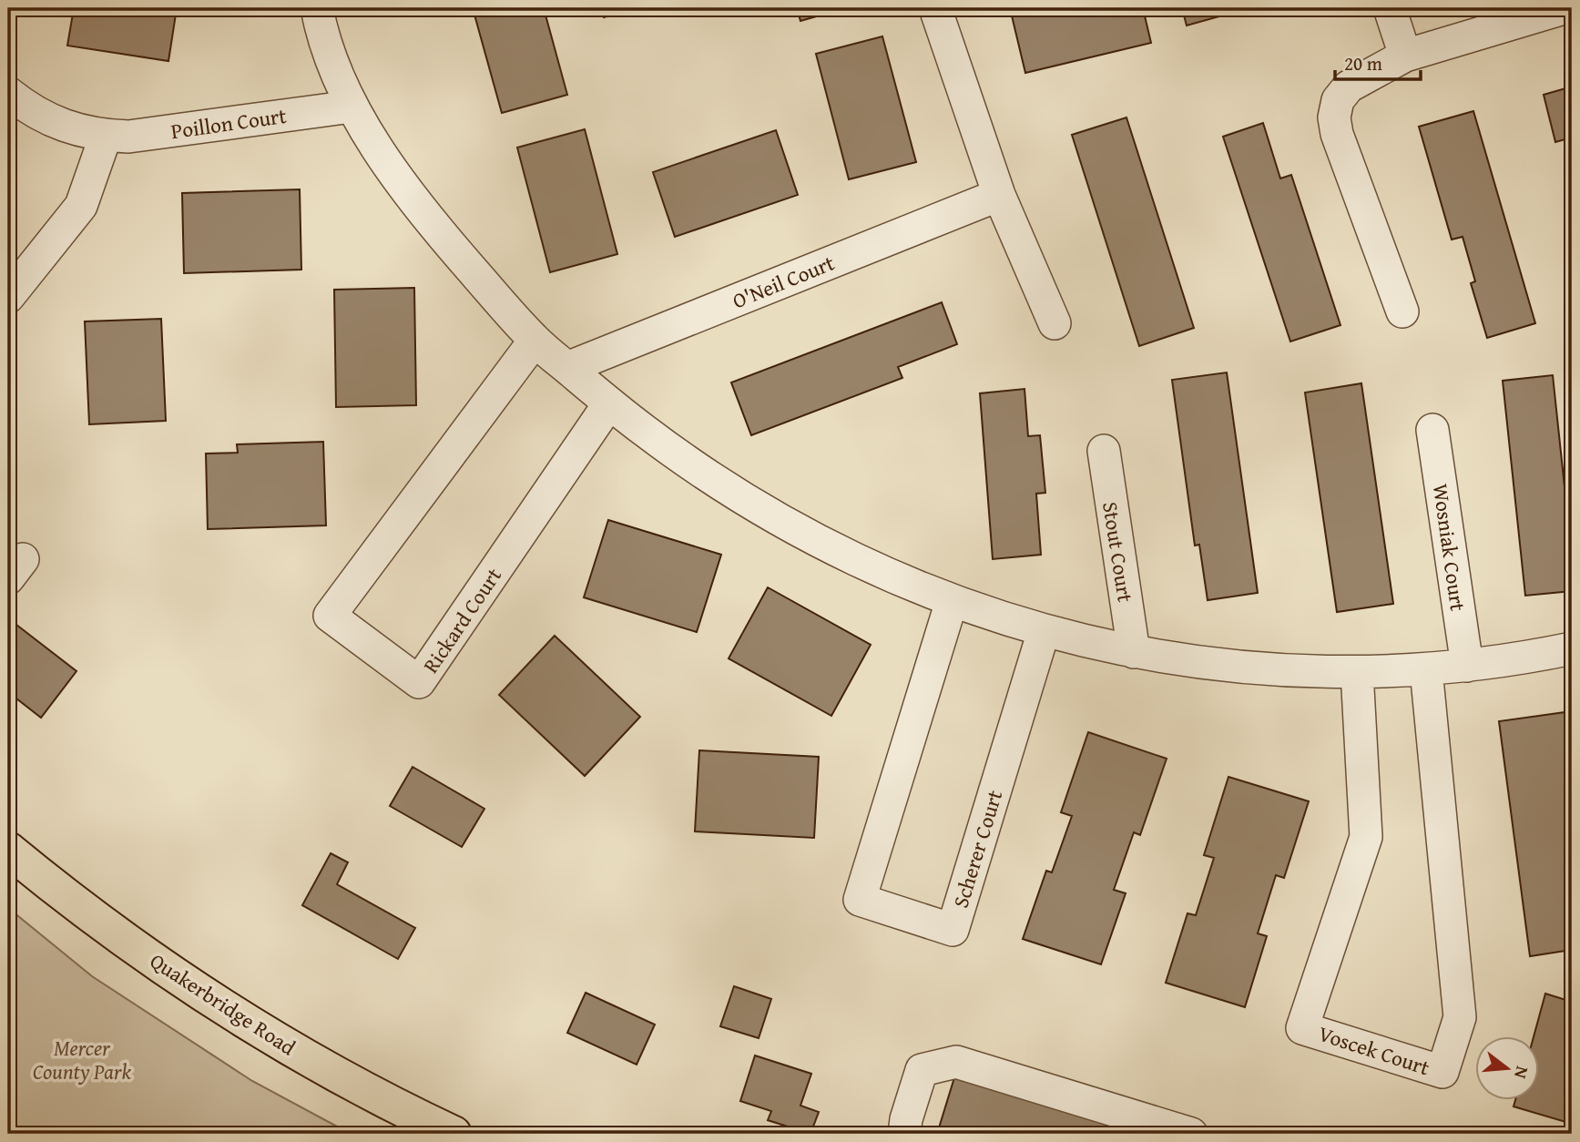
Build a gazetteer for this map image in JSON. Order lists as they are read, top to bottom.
{
  "streets": {
    "main road": ["Quakerbridge Road"],
    "street": [
      "Poillon Court",
      "O'Neil Court",
      "Wosniak Court",
      "Stout Court",
      "Rickard Court",
      "Scherer Court",
      "Voscek Court"
    ]
  },
  "parks": ["Mercer County Park"],
  "scale_bar": "20 m",
  "north": "right"
}
